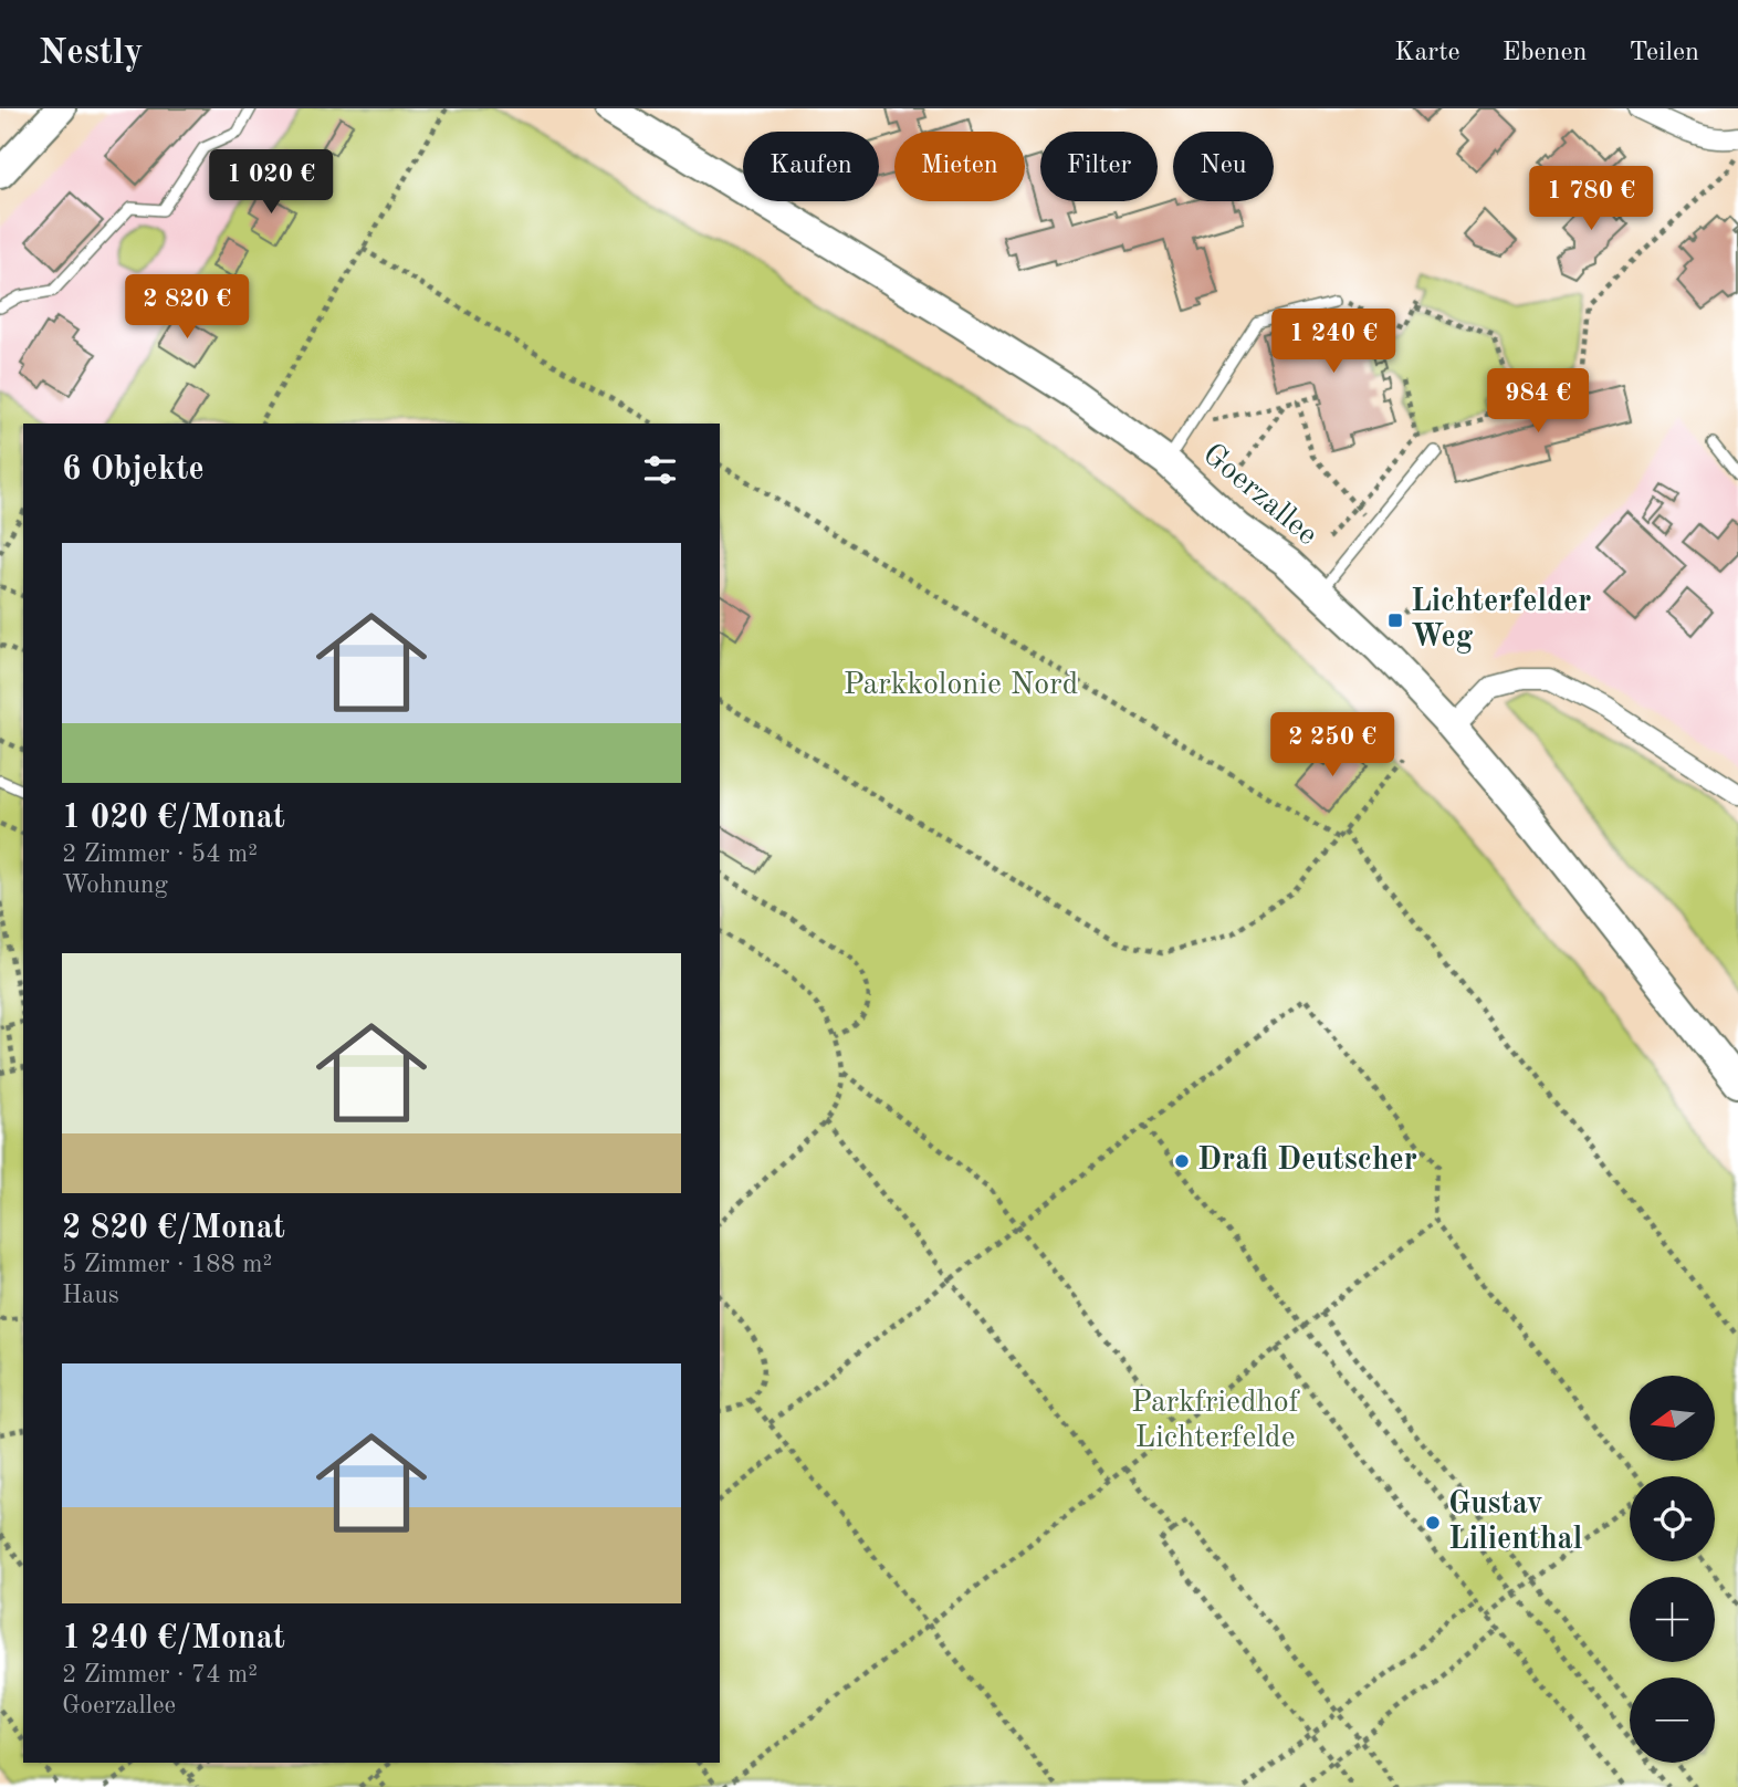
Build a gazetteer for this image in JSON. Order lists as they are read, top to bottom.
{
  "streets": {
    "main road": ["Goerzallee"]
  },
  "parks": ["Parkkolonie Nord", "Parkfriedhof Lichterfelde"],
  "places": {
    "transit": ["Lichterfelder Weg"],
    "other": ["Drafi Deutscher", "Gustav Lilienthal"]
  },
  "north": "left",
  "page": {
    "header": "Nestly",
    "nav": ["Karte", "Ebenen", "Teilen"],
    "chip": [
      "Kaufen",
      "Mieten",
      "Filter",
      "Neu"
    ],
    "price": [
      "1 020 €",
      "1 780 €",
      "2 820 €",
      "1 240 €",
      "984 €",
      "2 250 €"
    ],
    "heading": "6 Objekte",
    "list": [
      {
        "name": "1 020 €/Monat",
        "note": "2 Zimmer · 54 m² · Wohnung"
      },
      {
        "name": "2 820 €/Monat",
        "note": "5 Zimmer · 188 m² · Haus"
      },
      {
        "name": "1 240 €/Monat",
        "note": "2 Zimmer · 74 m² · Goerzallee"
      }
    ],
    "map_buttons": ["+", "−"]
  }
}
